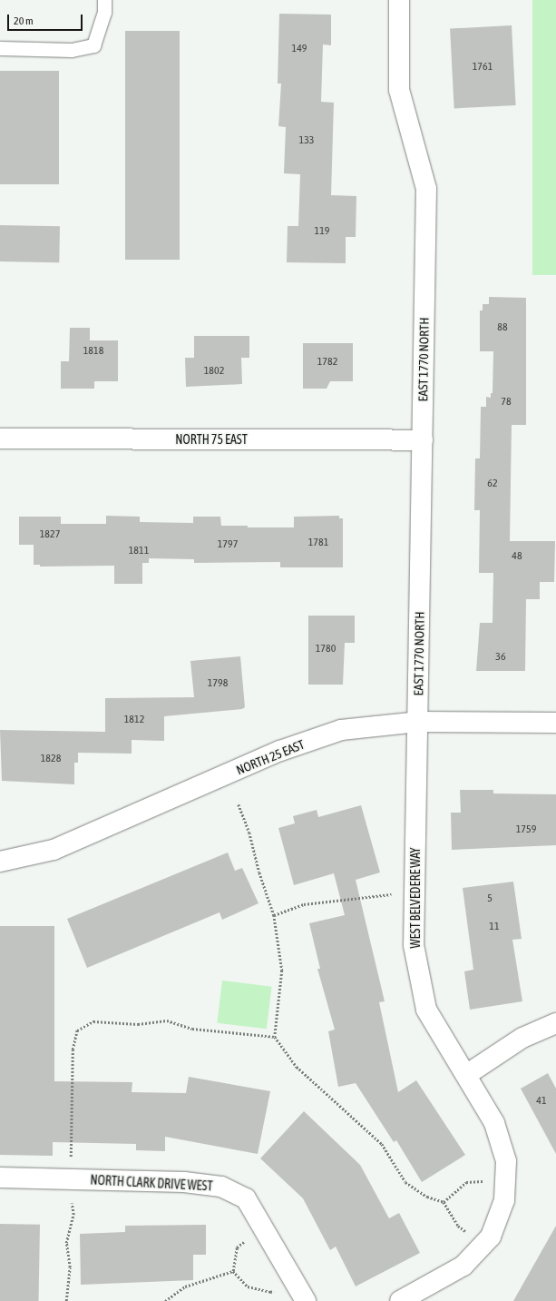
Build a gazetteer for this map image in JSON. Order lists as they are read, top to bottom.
{
  "streets": {
    "street": [
      "EAST 1770 NORTH",
      "NORTH 75 EAST",
      "NORTH 25 EAST",
      "WEST BELVEDERE WAY",
      "NORTH CLARK DRIVE WEST"
    ]
  },
  "crossings": [
    ["EAST 1770 NORTH", "NORTH 75 EAST"],
    ["EAST 1770 NORTH", "NORTH 25 EAST"],
    ["EAST 1770 NORTH", "WEST BELVEDERE WAY"],
    ["NORTH 25 EAST", "WEST BELVEDERE WAY"]
  ],
  "house_numbers": [
    "149",
    "1761",
    "133",
    "119",
    "88",
    "1818",
    "1782",
    "1802",
    "78",
    "62",
    "1827",
    "1781",
    "1797",
    "1811",
    "48",
    "1780",
    "36",
    "1798",
    "1812",
    "1828",
    "1759",
    "5",
    "11",
    "41"
  ],
  "scale_bar": "20 m"
}
